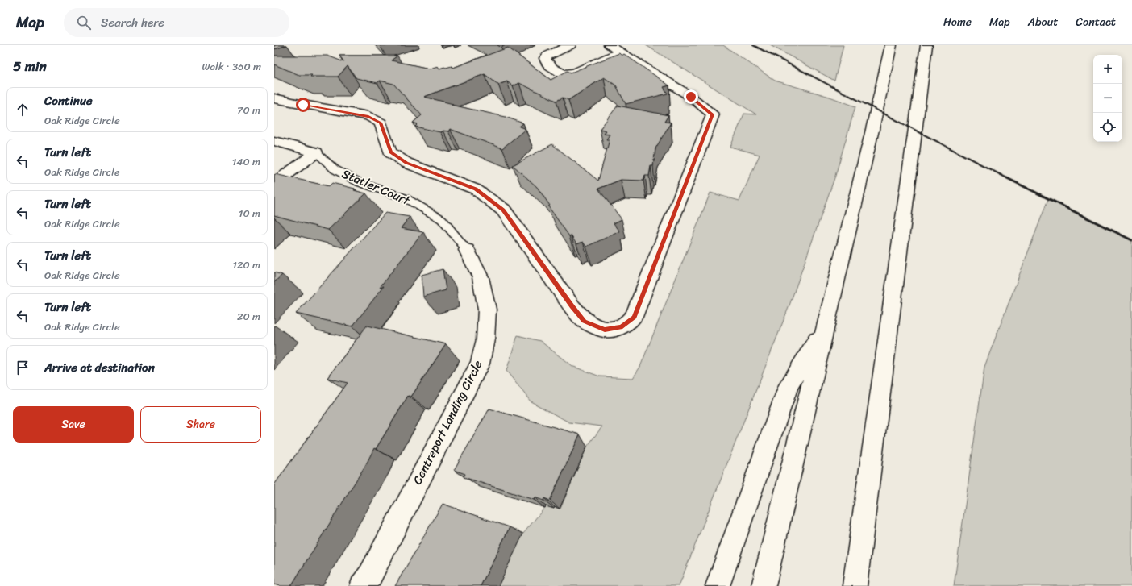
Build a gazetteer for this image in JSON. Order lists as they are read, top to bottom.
{
  "streets": {
    "main road": ["Statler Court", "Centreport Landing Circle"]
  },
  "crossings": [
    ["Statler Court", "Centreport Landing Circle"]
  ],
  "page": {
    "header": "Map",
    "search": "Search here",
    "nav": [
      "Home",
      "Map",
      "About",
      "Contact"
    ],
    "heading": ["5 min", "Walk · 360 m"],
    "map_buttons": ["+", "−"],
    "list": [
      ["Continue", "Oak Ridge Circle", "70 m"],
      ["Turn left", "Oak Ridge Circle", "140 m"],
      ["Turn left", "Oak Ridge Circle", "10 m"],
      ["Turn left", "Oak Ridge Circle", "120 m"],
      ["Turn left", "Oak Ridge Circle", "20 m"],
      "Arrive at destination"
    ],
    "buttons": ["Save", "Share"]
  }
}
